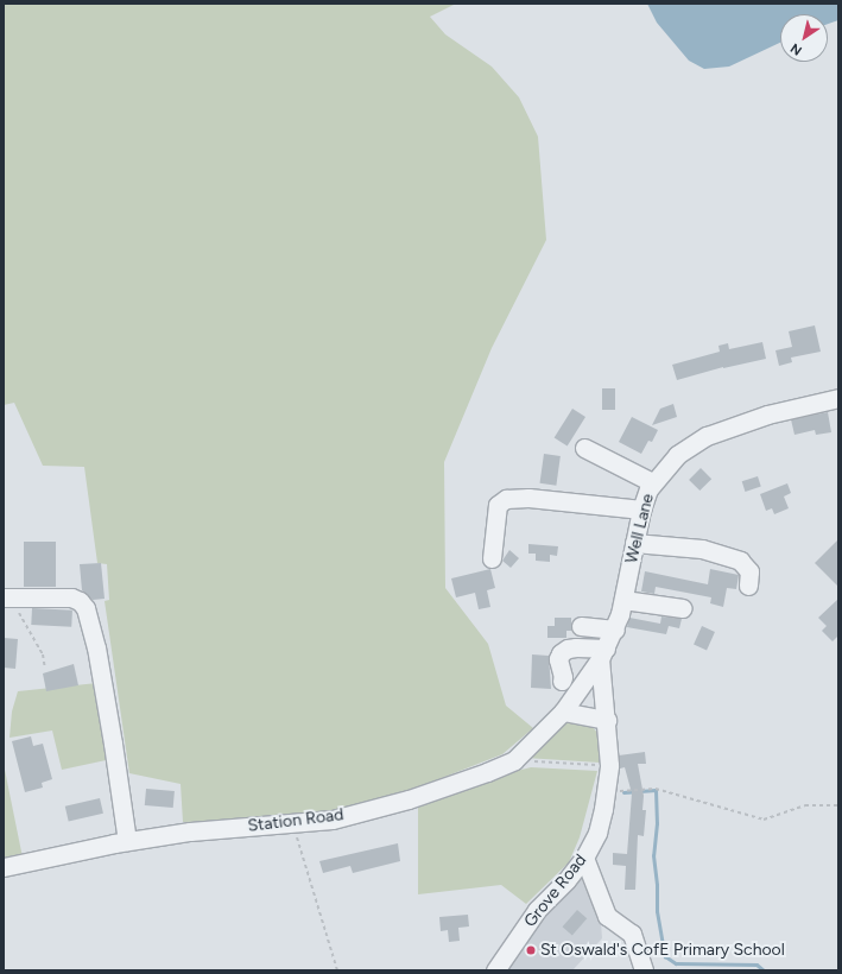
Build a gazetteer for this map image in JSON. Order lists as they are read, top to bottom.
{
  "streets": {
    "street": ["Well Lane", "Station Road", "Grove Road"]
  },
  "crossings": [
    ["Well Lane", "Station Road"],
    ["Well Lane", "Grove Road"]
  ],
  "places": ["St Oswald's CofE Primary School"],
  "north": "bottom left"
}
